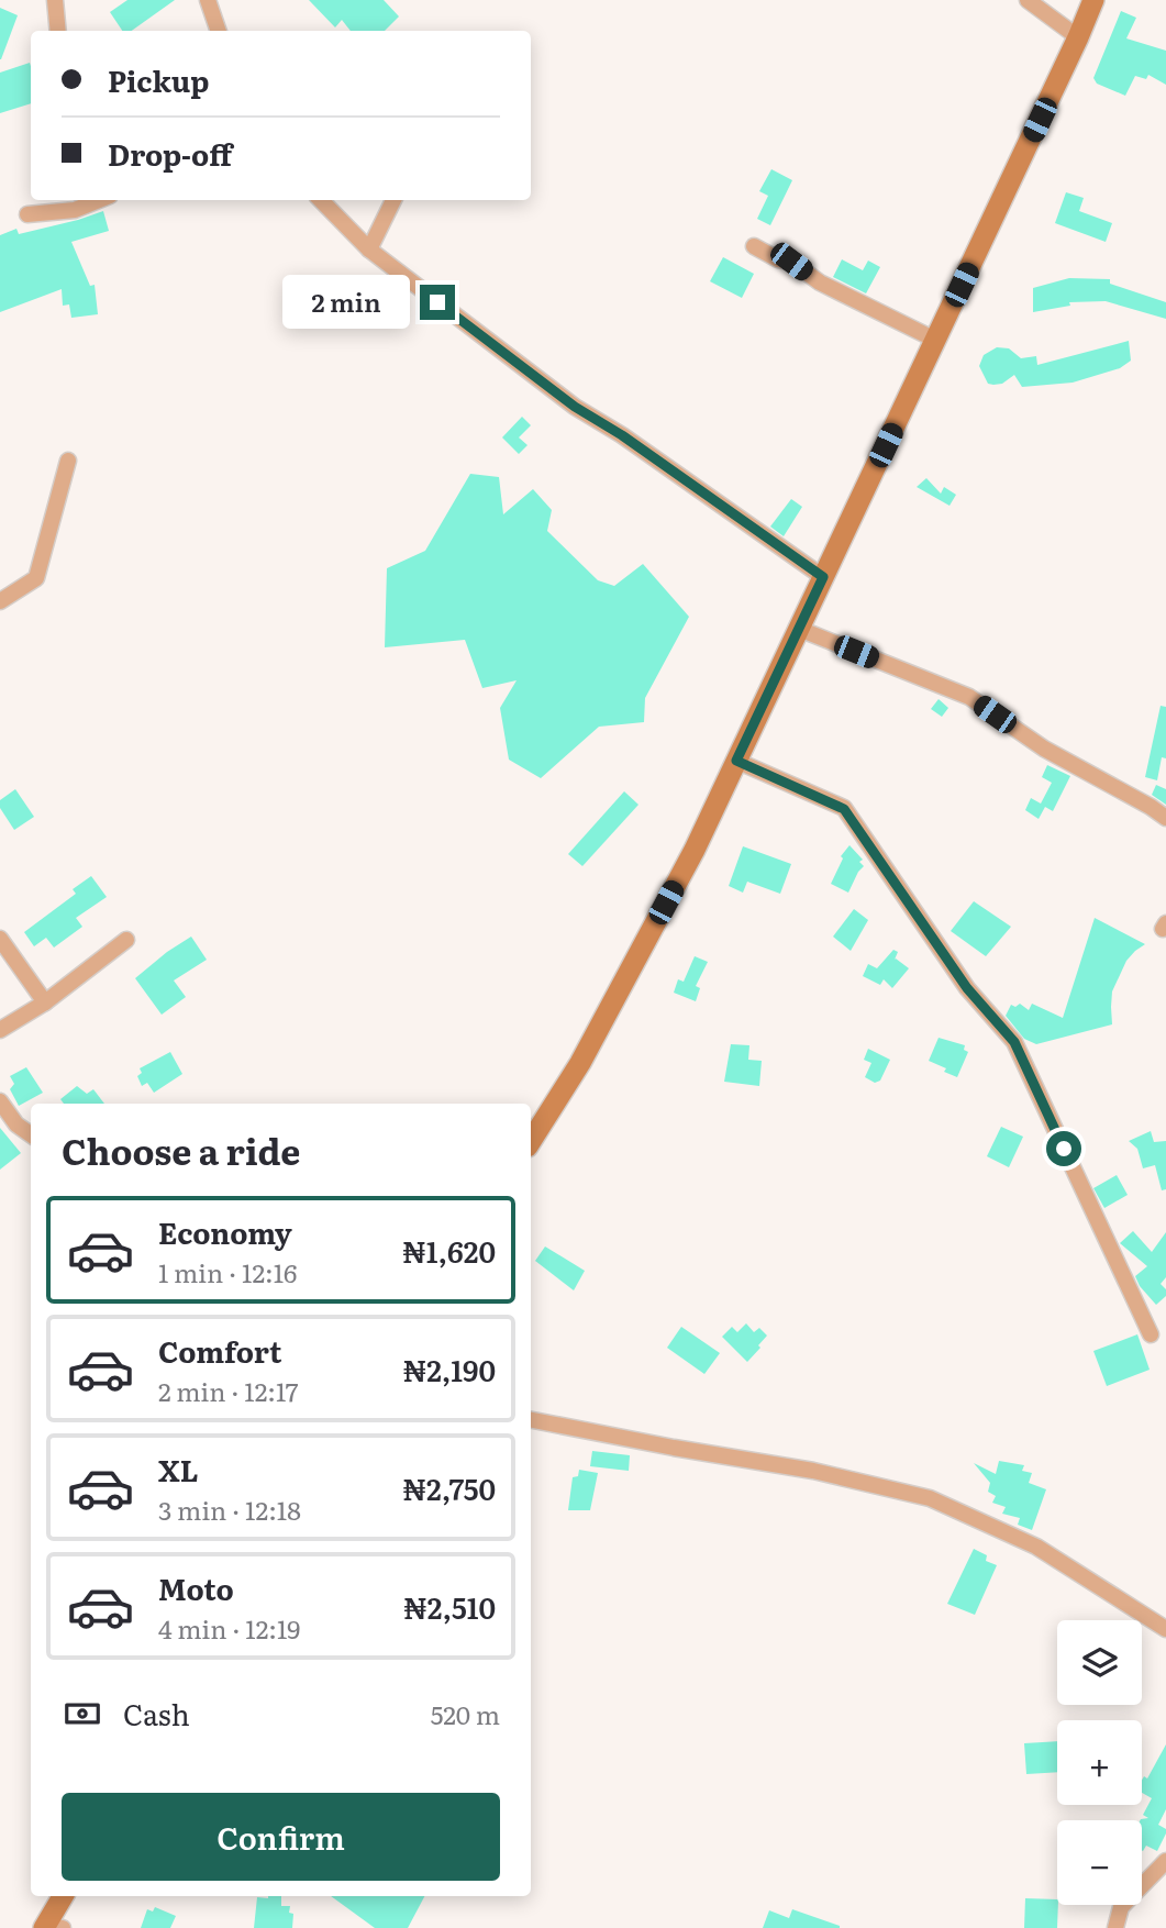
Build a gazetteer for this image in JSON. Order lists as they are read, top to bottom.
{
  "page": {
    "banner": ["Pickup", "Drop-off"],
    "bubble": "2 min",
    "heading": "Choose a ride",
    "list": [
      {
        "name": "Economy",
        "note": "1 min · 12:16",
        "value": "₦1,620"
      },
      {
        "name": "Comfort",
        "note": "2 min · 12:17",
        "value": "₦2,190"
      },
      {
        "name": "XL",
        "note": "3 min · 12:18",
        "value": "₦2,750"
      },
      {
        "name": "Moto",
        "note": "4 min · 12:19",
        "value": "₦2,510"
      }
    ],
    "map_buttons": ["+", "−"],
    "pay": ["Cash", "520 m"],
    "buttons": "Confirm"
  }
}
